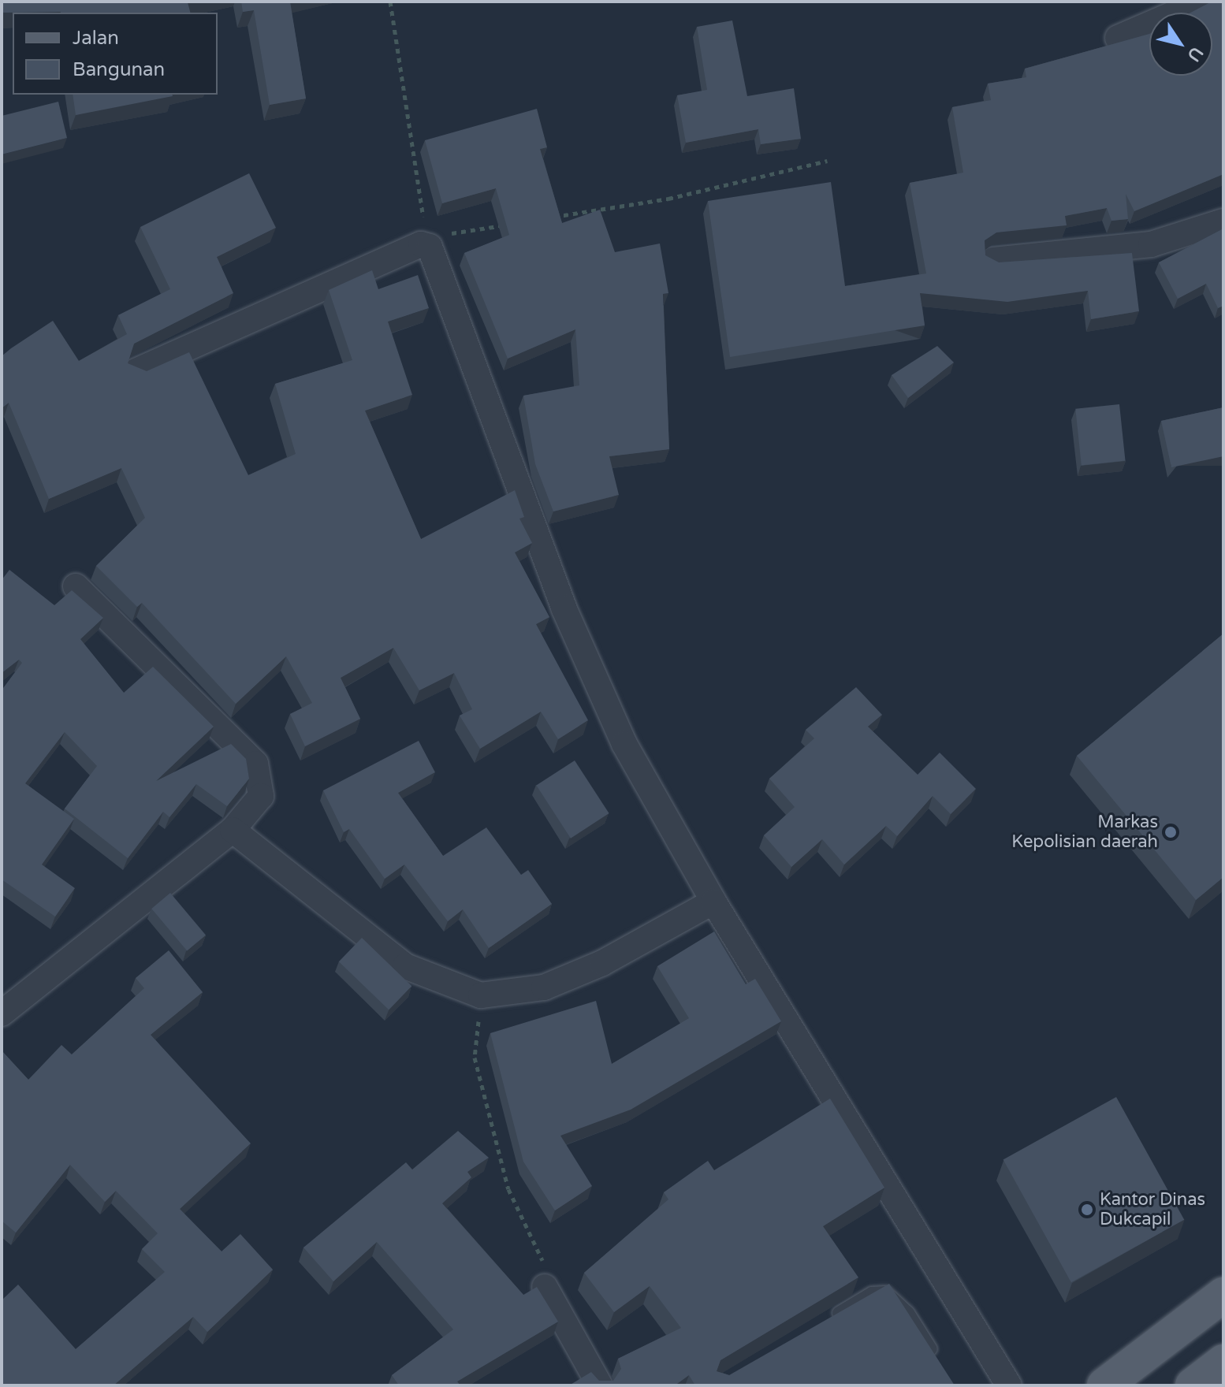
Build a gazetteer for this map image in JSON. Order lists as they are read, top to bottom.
{
  "places": ["Markas Kepolisian daerah", "Kantor Dinas Dukcapil"],
  "legend": ["Jalan", "Bangunan"],
  "north": "bottom right"
}
